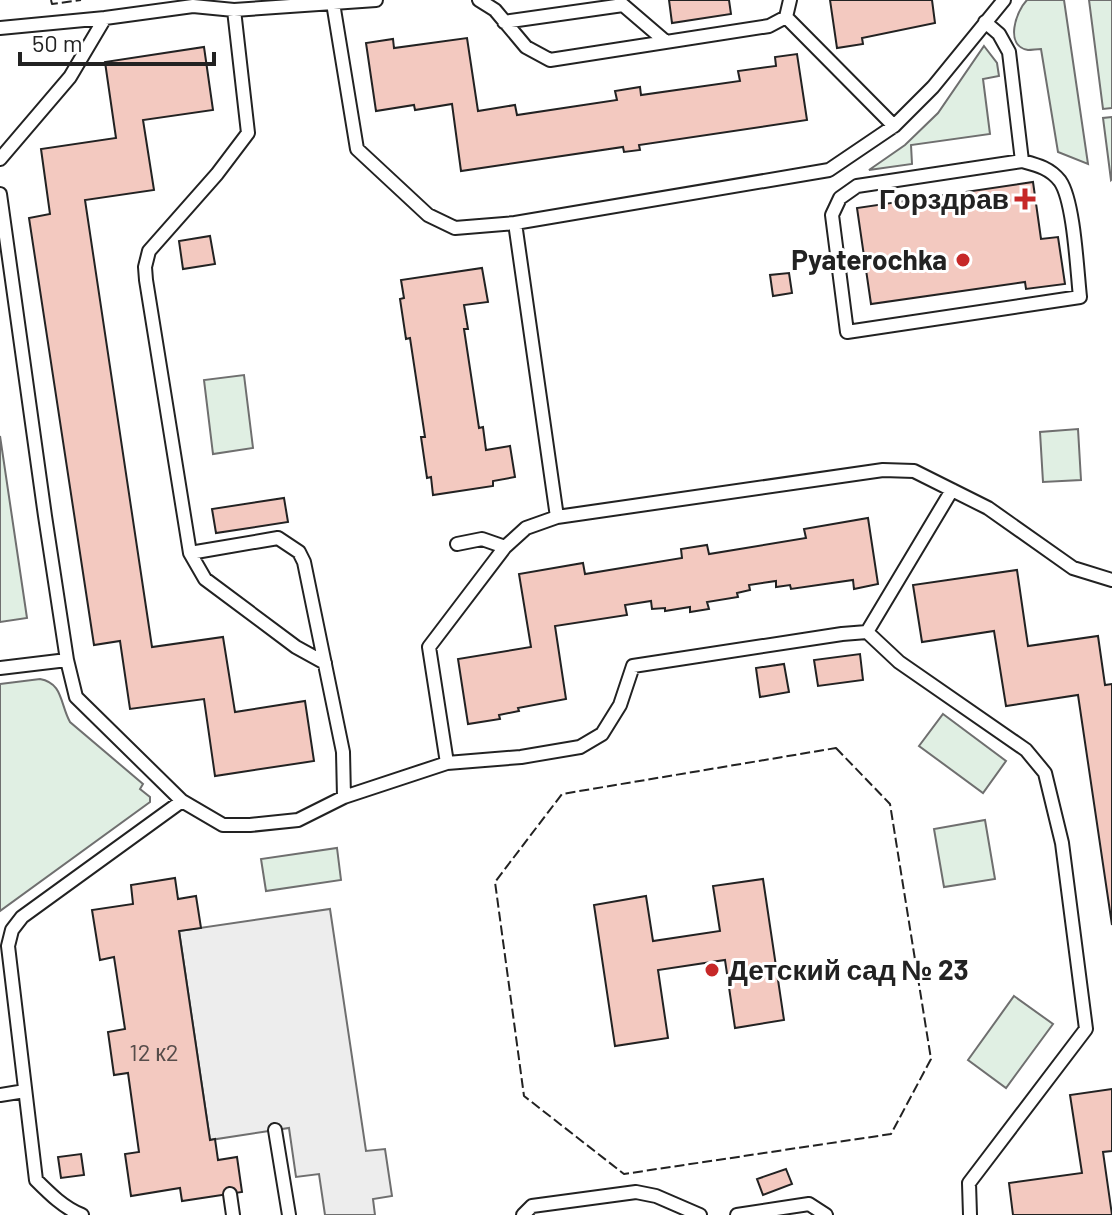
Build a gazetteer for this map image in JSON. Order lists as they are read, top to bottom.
{
  "places": {
    "health": ["Горздрав"],
    "other": ["Pyaterochka", "Детский сад № 23"]
  },
  "house_numbers": ["12 к2"],
  "scale_bar": "50 m"
}
